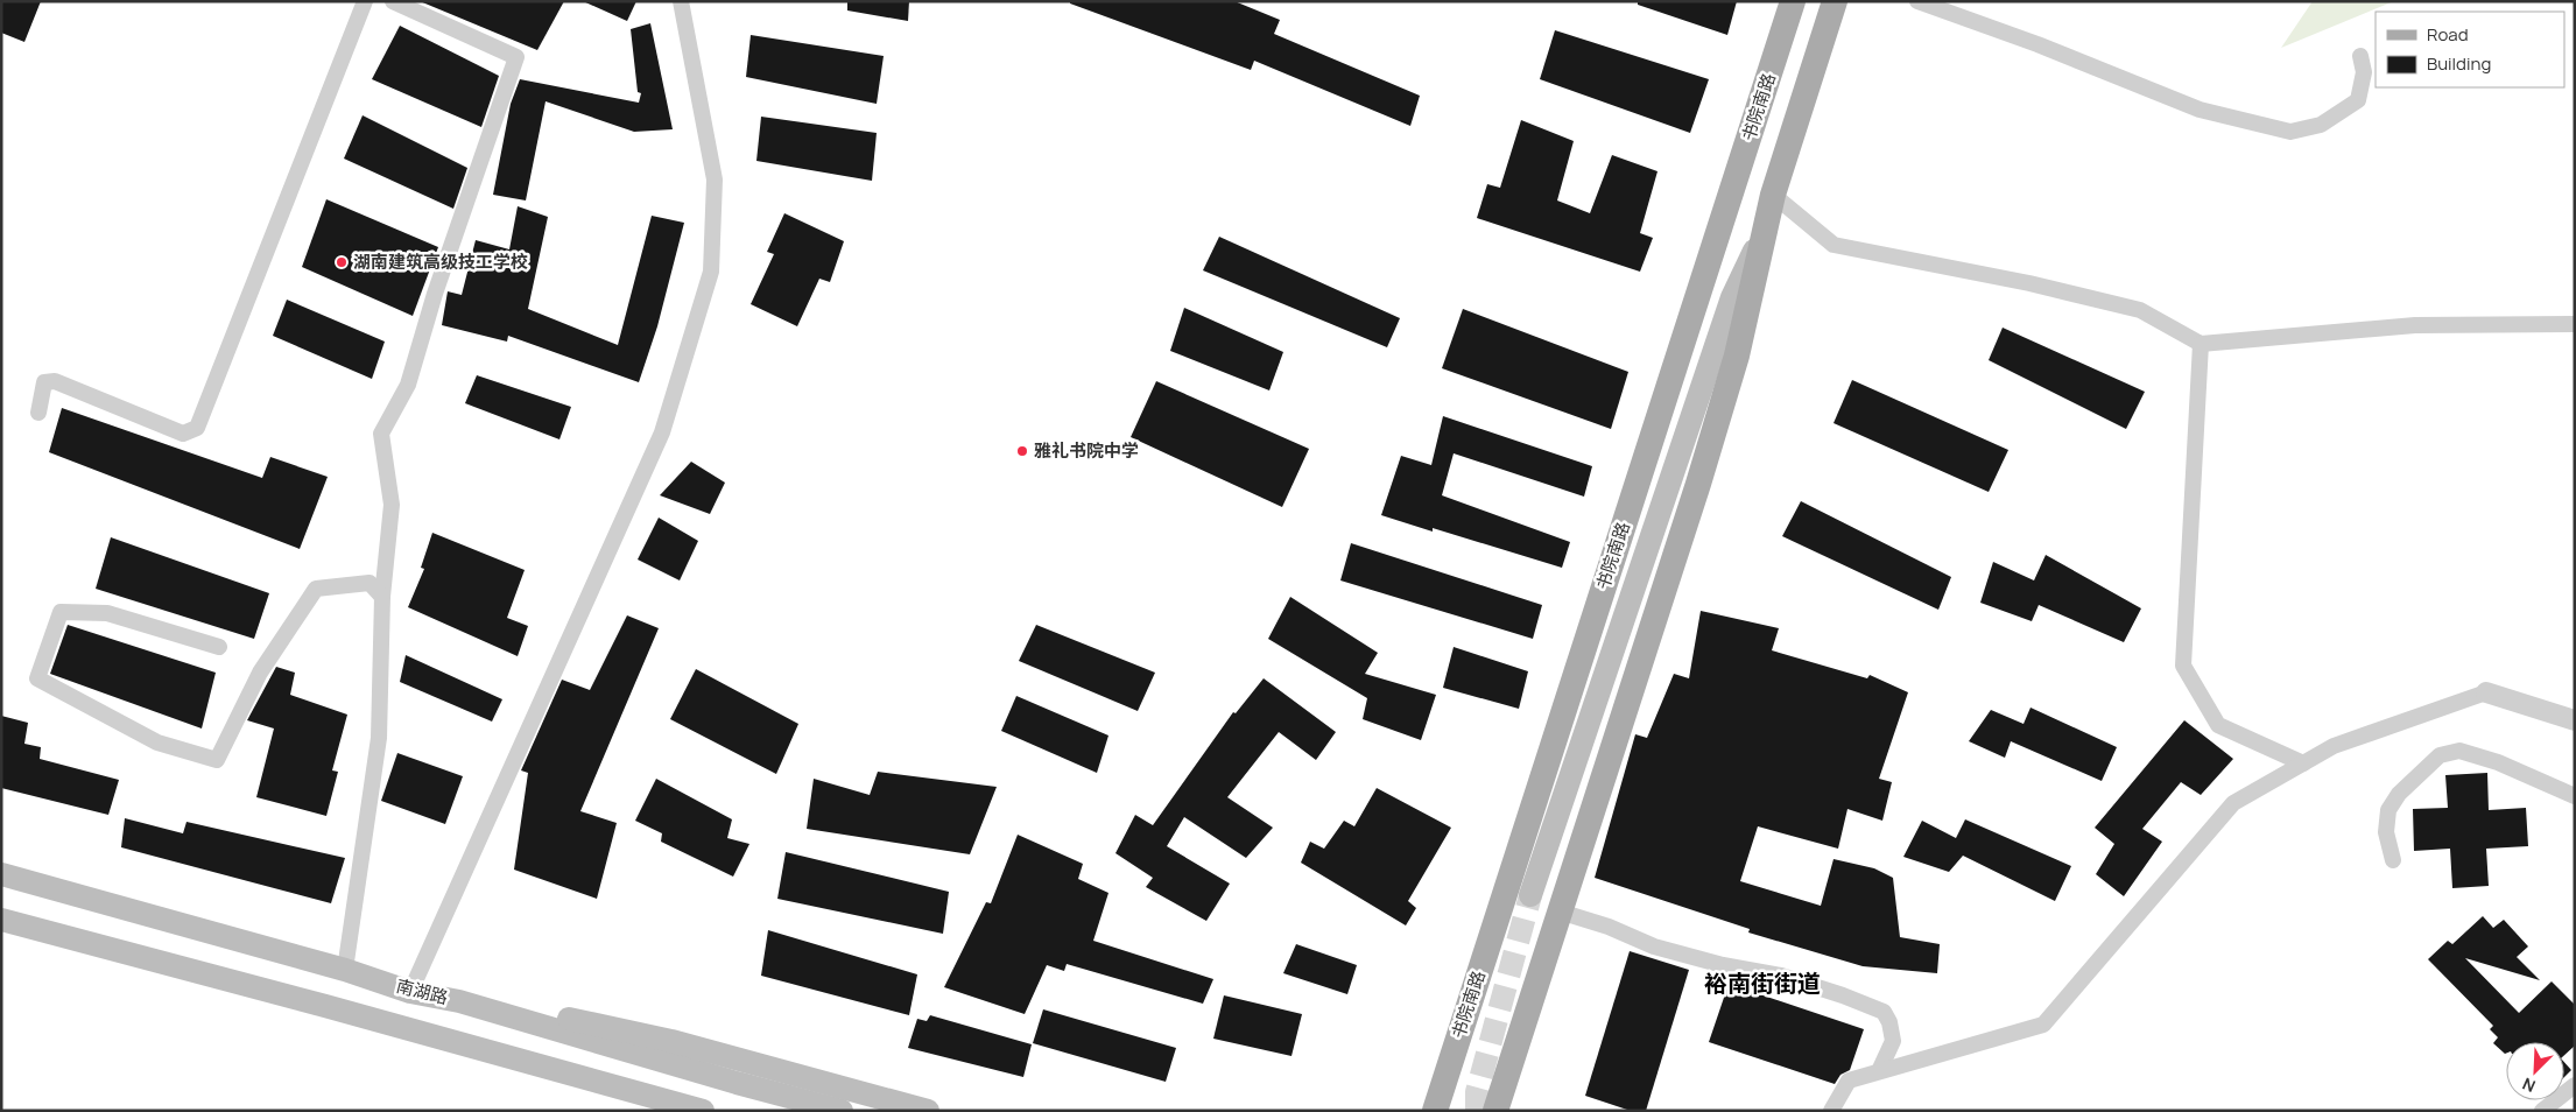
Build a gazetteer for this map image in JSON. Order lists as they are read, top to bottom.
{
  "streets": {
    "main road": ["书院南路", "南湖路"]
  },
  "districts": ["裕南街街道"],
  "places": ["湖南建筑高级技工学校", "雅礼书院中学"],
  "legend": ["Road", "Building"],
  "north": "bottom left"
}
